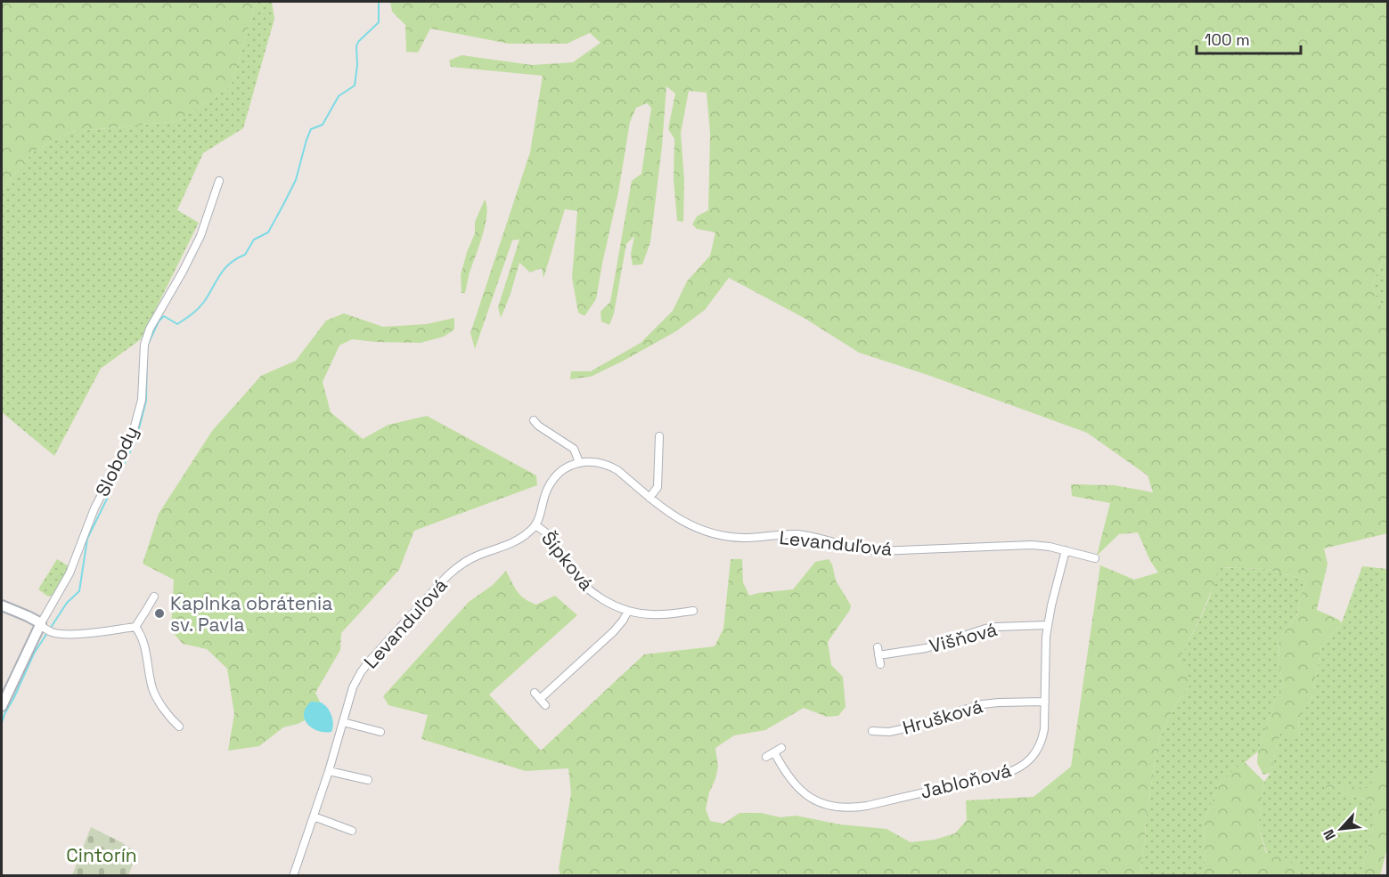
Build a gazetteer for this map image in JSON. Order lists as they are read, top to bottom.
{
  "streets": {
    "street": [
      "Slobody",
      "Levanduľová",
      "Šípková",
      "Višňová",
      "Hrušková",
      "Jabloňová"
    ]
  },
  "crossings": [
    ["Levanduľová", "Šípková"],
    ["Levanduľová", "Jabloňová"],
    ["Višňová", "Jabloňová"],
    ["Hrušková", "Jabloňová"]
  ],
  "parks": ["Cintorín"],
  "places": ["Kaplnka obrátenia sv. Pavla"],
  "scale_bar": "100 m",
  "north": "bottom left"
}
